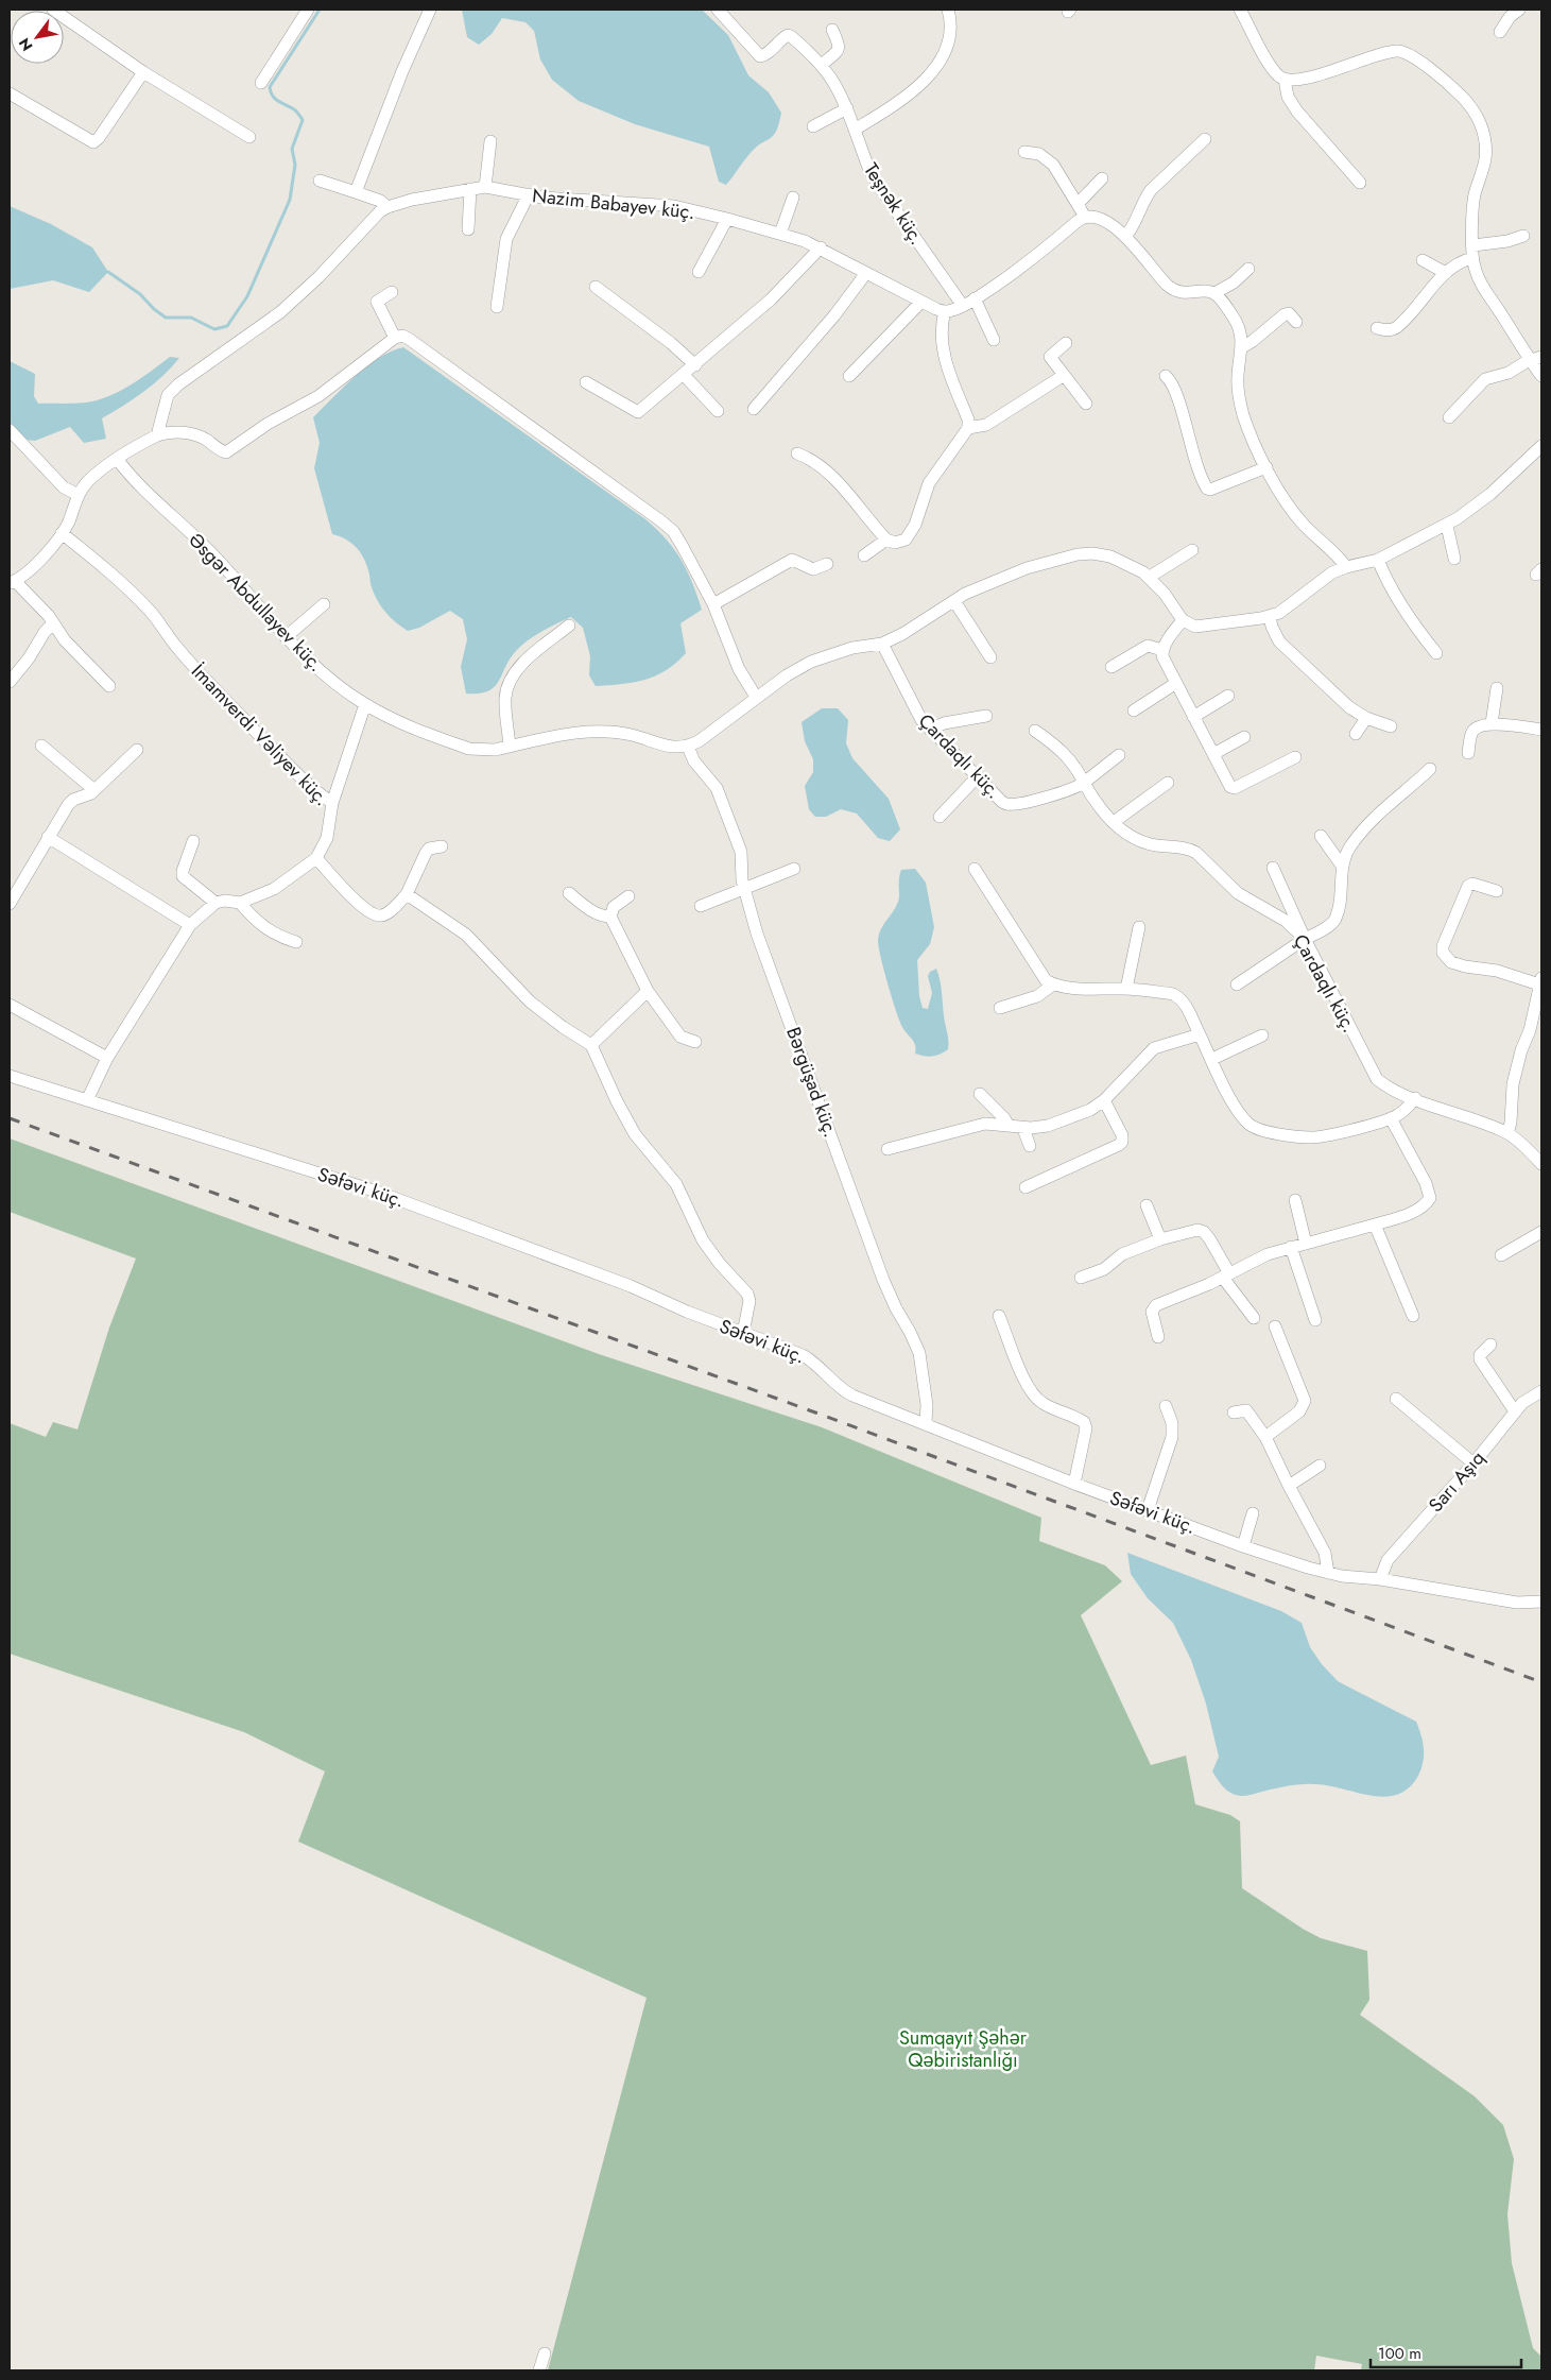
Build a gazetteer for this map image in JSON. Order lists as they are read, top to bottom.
{
  "streets": {
    "street": [
      "Nazim Babayev küç.",
      "Teşnək küç.",
      "Əsgər Abdullayev küç.",
      "İmamverdi Vəliyev küç.",
      "Çardaqlı küç.",
      "Bərgüşad küç.",
      "Səfəvi küç.",
      "Sarı Aşıq"
    ]
  },
  "crossings": [
    ["Əsgər Abdullayev küç.", "Bərgüşad küç."],
    ["Bərgüşad küç.", "Səfəvi küç."],
    ["Səfəvi küç.", "Sarı Aşıq"]
  ],
  "parks": ["Sumqayıt Şəhər Qəbiristanlığı"],
  "scale_bar": "100 m",
  "north": "bottom left"
}
